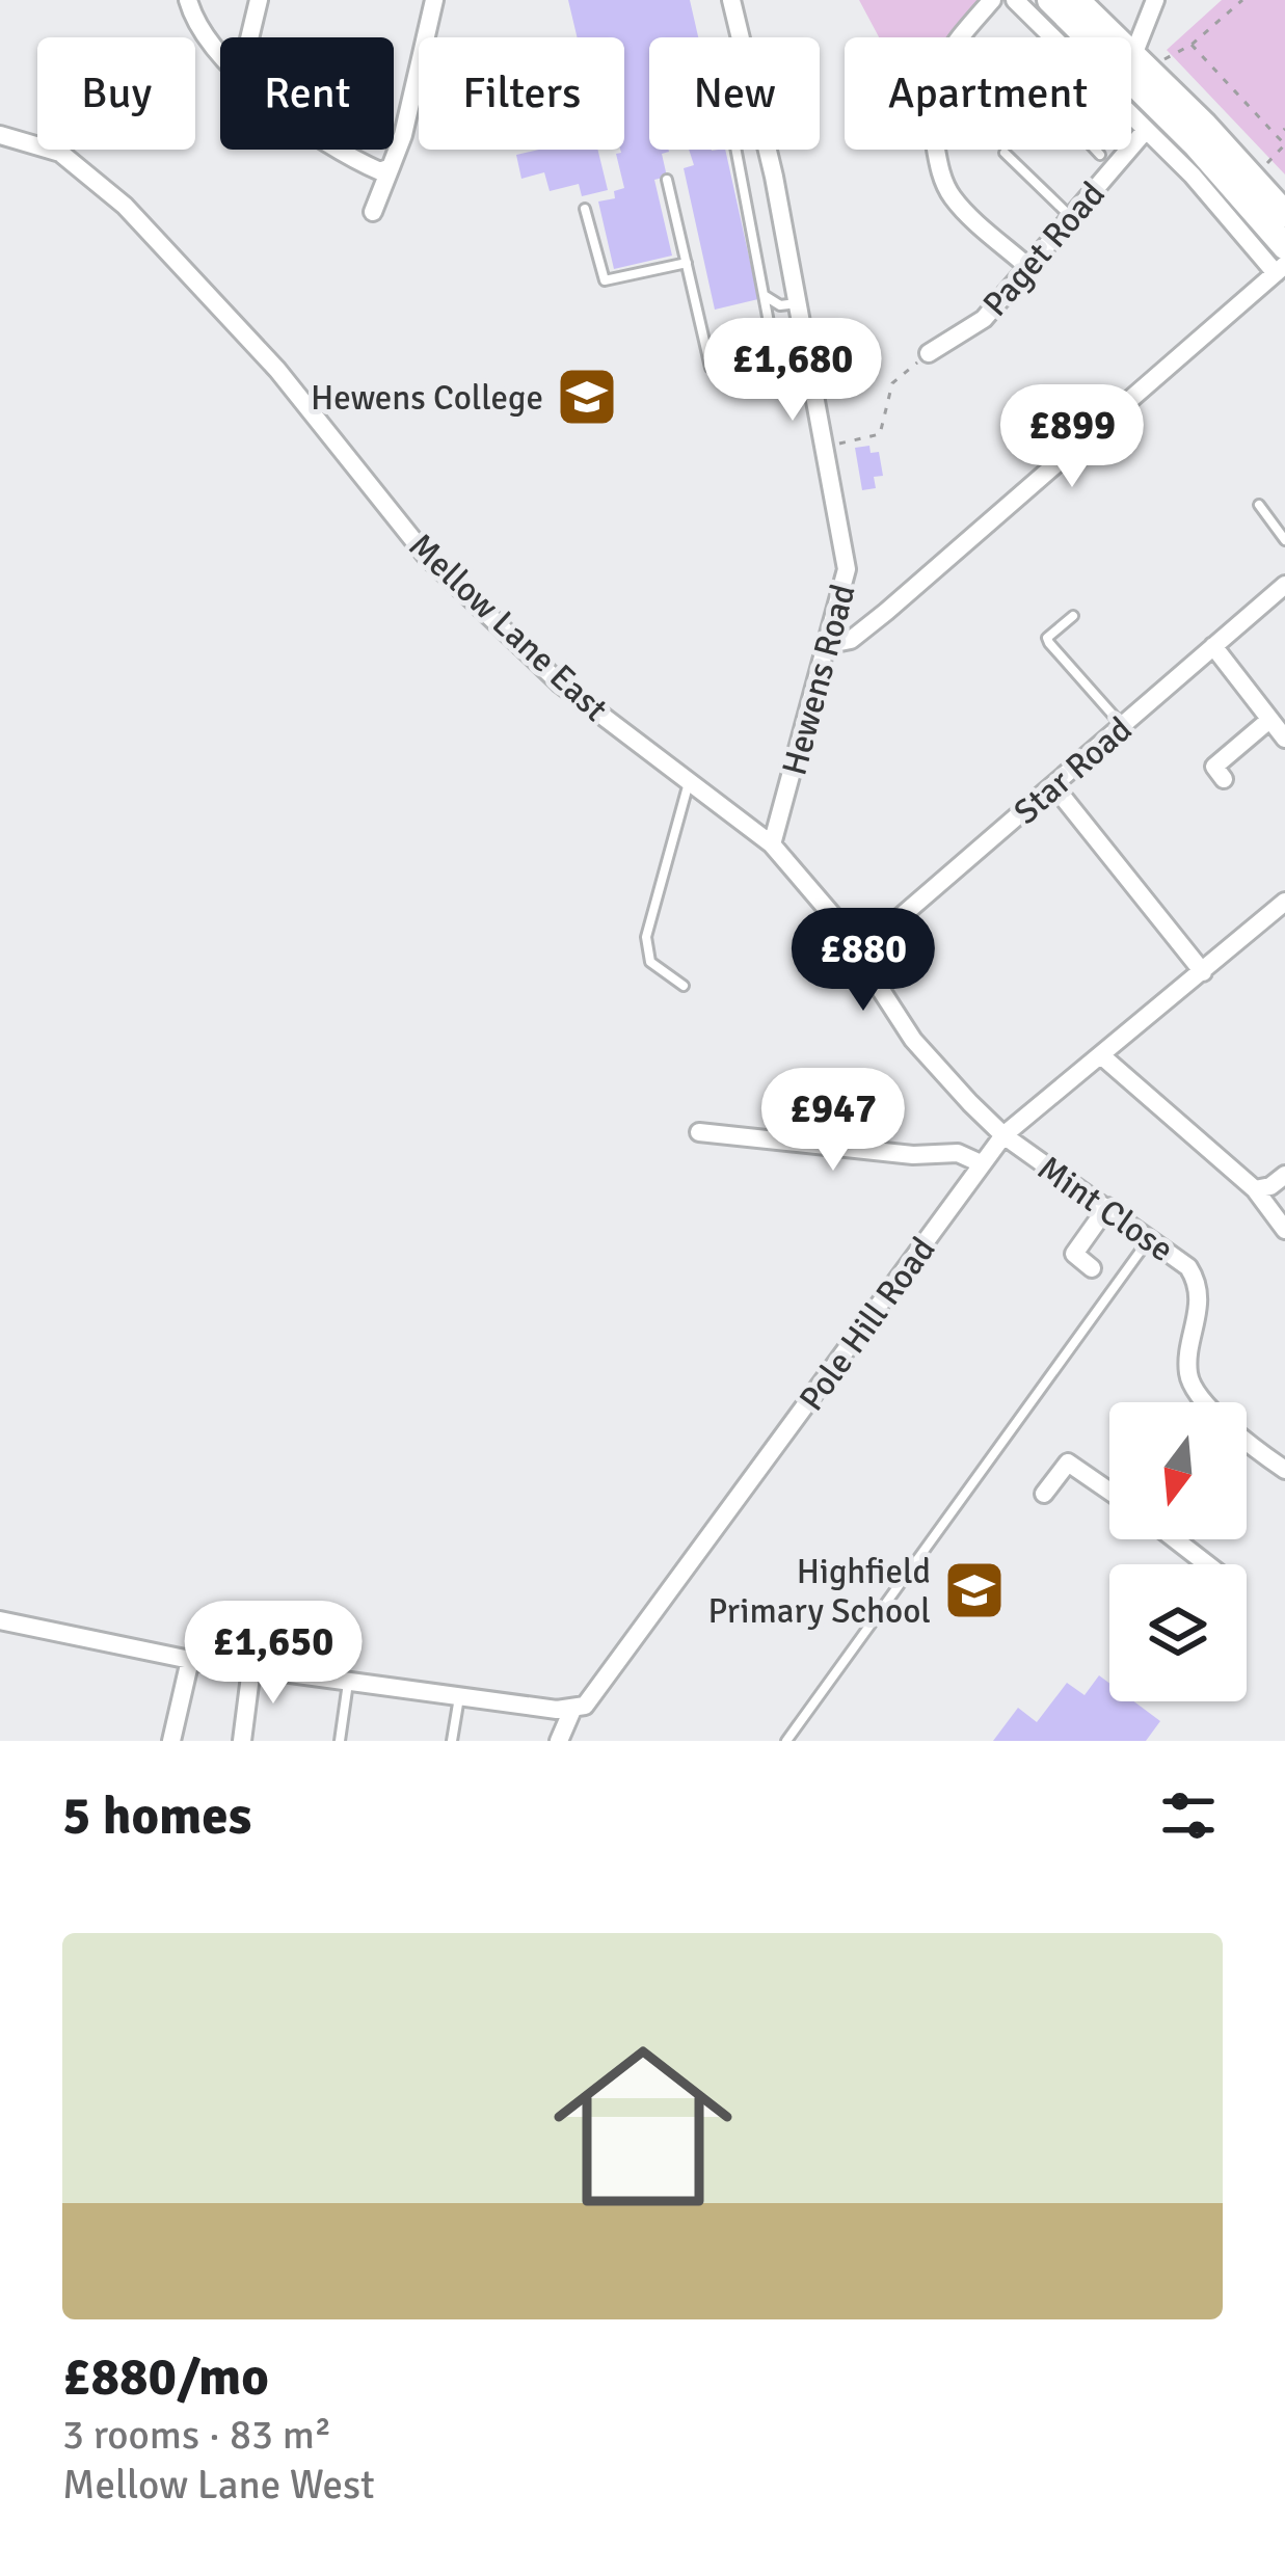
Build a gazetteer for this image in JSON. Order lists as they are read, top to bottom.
{
  "streets": {
    "street": [
      "Paget Road",
      "Mellow Lane East",
      "Hewens Road",
      "Star Road",
      "Mint Close",
      "Pole Hill Road"
    ]
  },
  "crossings": [
    ["Mellow Lane East", "Hewens Road"],
    ["Mellow Lane East", "Star Road"],
    ["Mellow Lane East", "Mint Close"],
    ["Star Road", "Mint Close"],
    ["Mint Close", "Pole Hill Road"]
  ],
  "places": {
    "school or university": ["Hewens College", "Highfield Primary School"]
  },
  "north": "bottom",
  "page": {
    "chip": [
      "Buy",
      "Rent",
      "Filters",
      "New",
      "Apartment"
    ],
    "price": [
      "£1,680",
      "£899",
      "£880",
      "£947",
      "£1,650"
    ],
    "heading": "5 homes",
    "list": [
      {
        "name": "£880/mo",
        "note": "3 rooms · 83 m² · Mellow Lane West"
      }
    ]
  }
}
